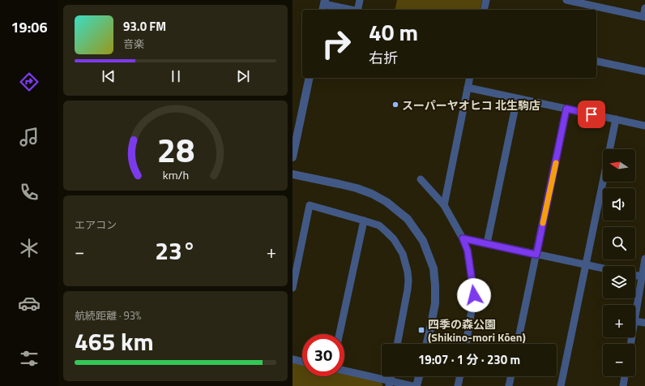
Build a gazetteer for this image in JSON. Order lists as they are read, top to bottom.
{
  "places": {
    "other": ["スーパーヤオヒコ 北生駒店"],
    "transit": ["四季の森公園 (Shikino-mori Kōen)"]
  },
  "north": "left",
  "page": {
    "tabs": "19:06",
    "turn": ["40 m", "右折"],
    "song": ["93.0 FM", "音楽"],
    "map_buttons": ["+", "−"],
    "tile": [
      "エアコン",
      ["航続距離 · 93%", "465 km"]
    ],
    "heat": ["−", "23°", "+"],
    "limit": "30",
    "trip": "19:07 · 1 分 · 230 m",
    "gauge": ["28", "km/h"]
  }
}
